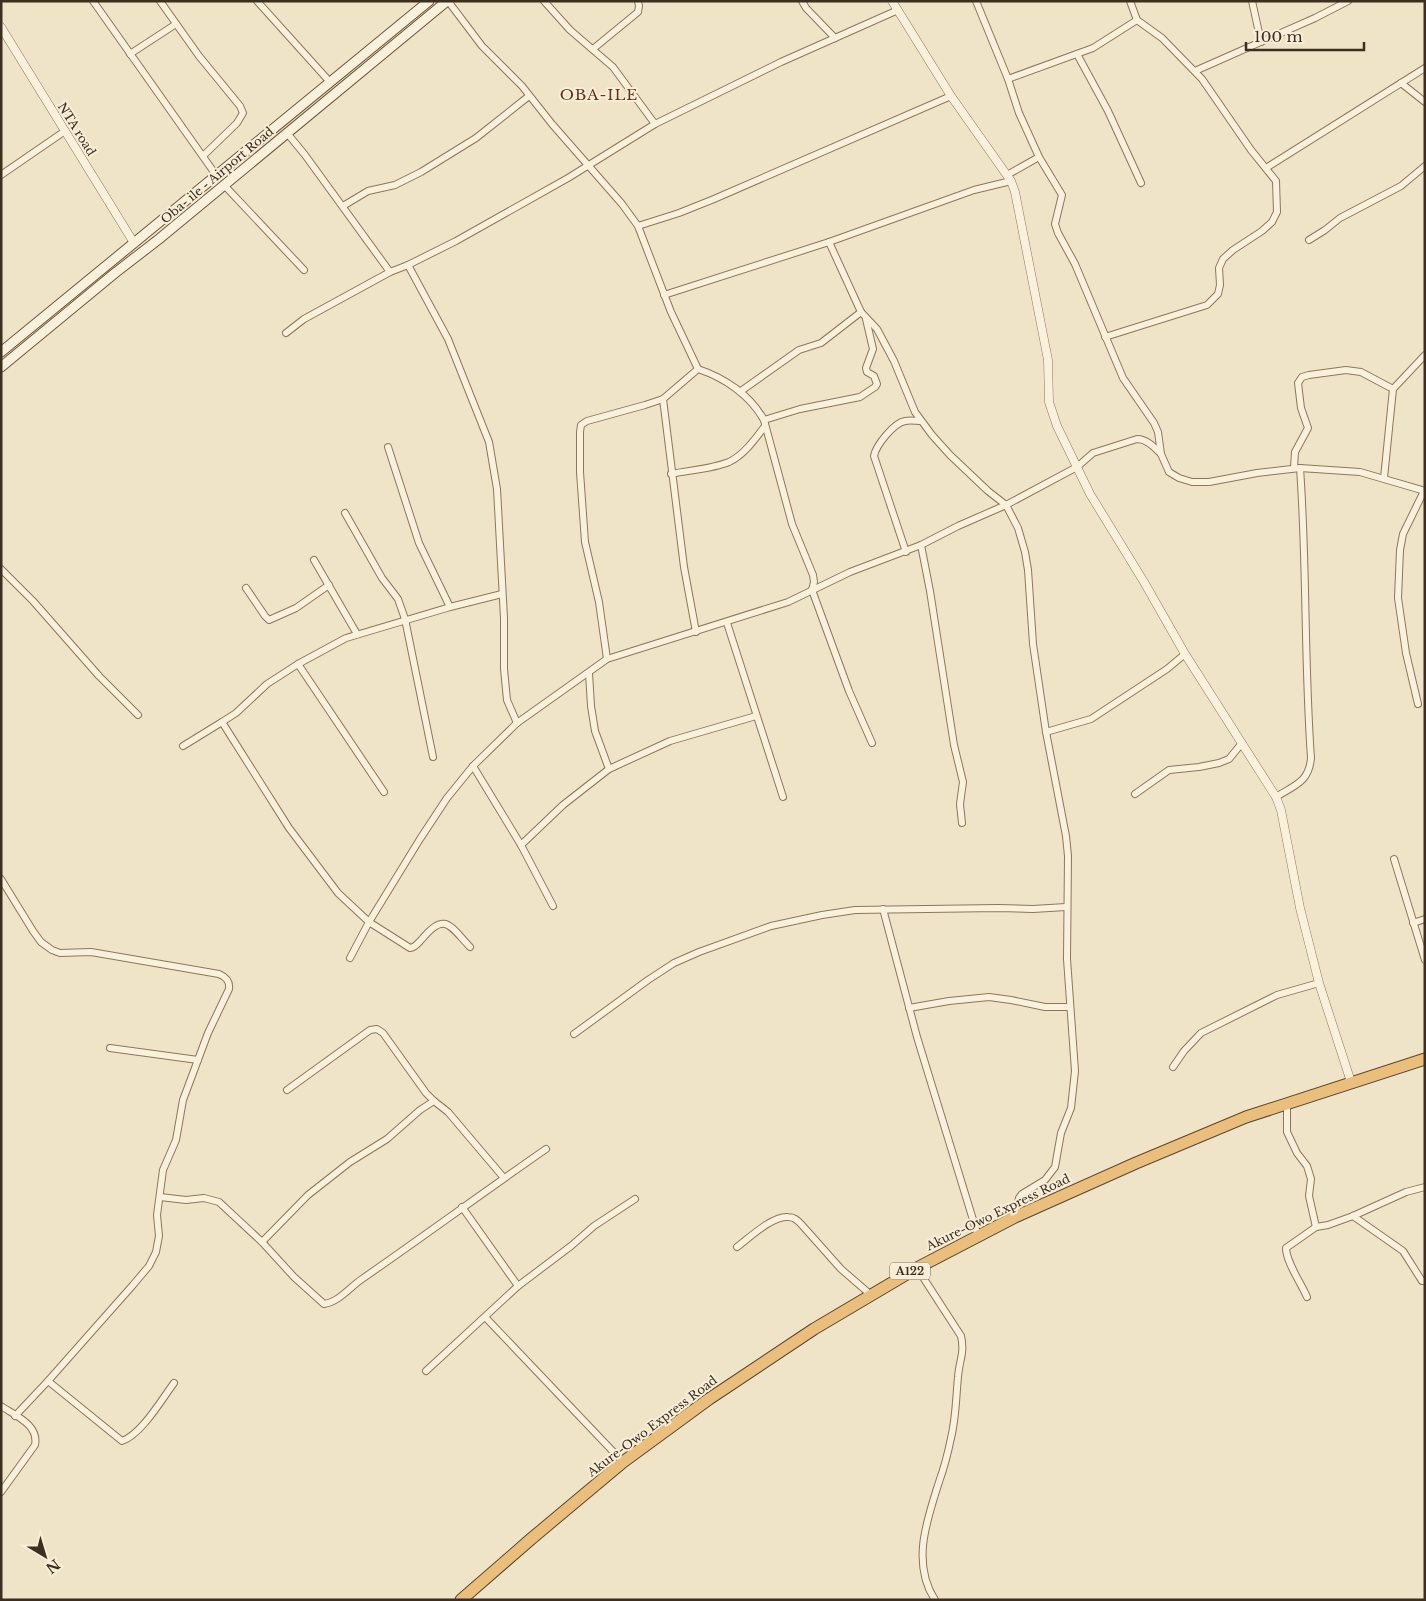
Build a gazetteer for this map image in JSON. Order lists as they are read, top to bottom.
{
  "streets": {
    "highway": ["Akure-Owo Express Road", "A122"],
    "main road": ["Oba- ile - Airport Road"],
    "street": ["NTA road"]
  },
  "crossings": [
    ["NTA road", "Oba- ile - Airport Road"]
  ],
  "districts": ["OBA-ILE"],
  "scale_bar": "100 m",
  "north": "bottom right"
}
